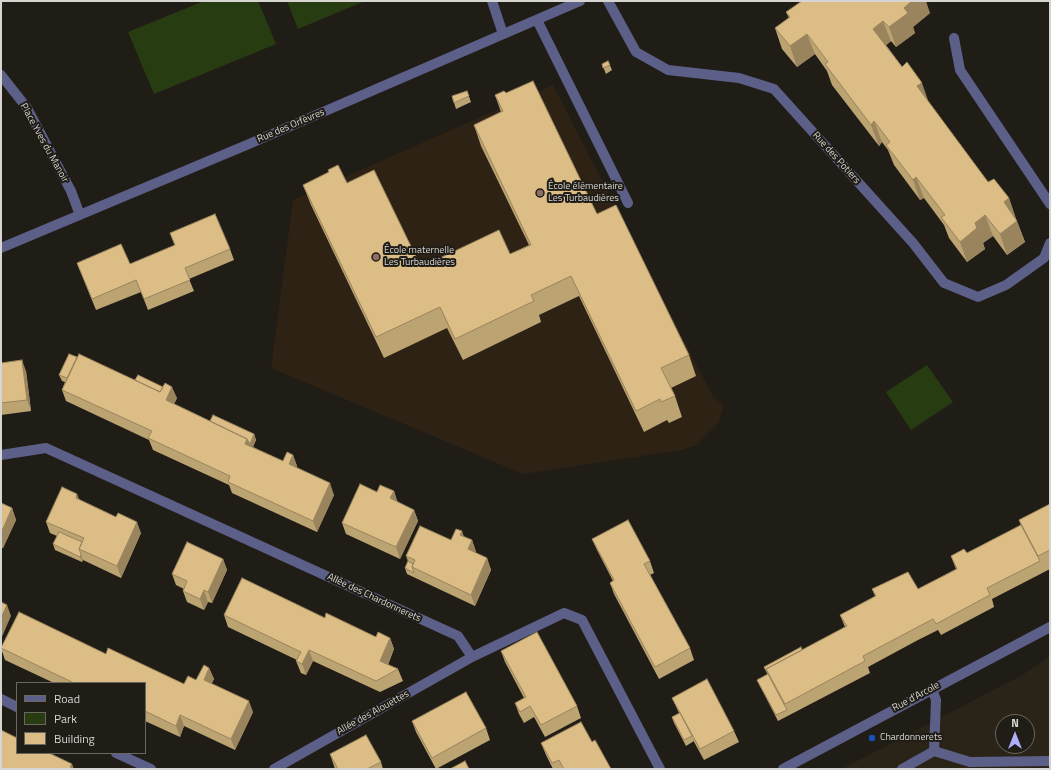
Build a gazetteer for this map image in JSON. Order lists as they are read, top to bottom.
{
  "streets": {
    "street": [
      "Rue des Orfèvres",
      "Place Yves du Manoir",
      "Rue des Potiers",
      "Allée des Chardonnerets",
      "Rue d’Arcole",
      "Allée des Alouettes"
    ]
  },
  "crossings": [
    ["Rue des Orfèvres", "Place Yves du Manoir"],
    ["Allée des Chardonnerets", "Allée des Alouettes"]
  ],
  "places": ["École élémentaire Les Turbaudières", "École maternelle Les Turbaudières", "Chardonnerets"],
  "legend": ["Road", "Park", "Building"],
  "north": "top"
}
